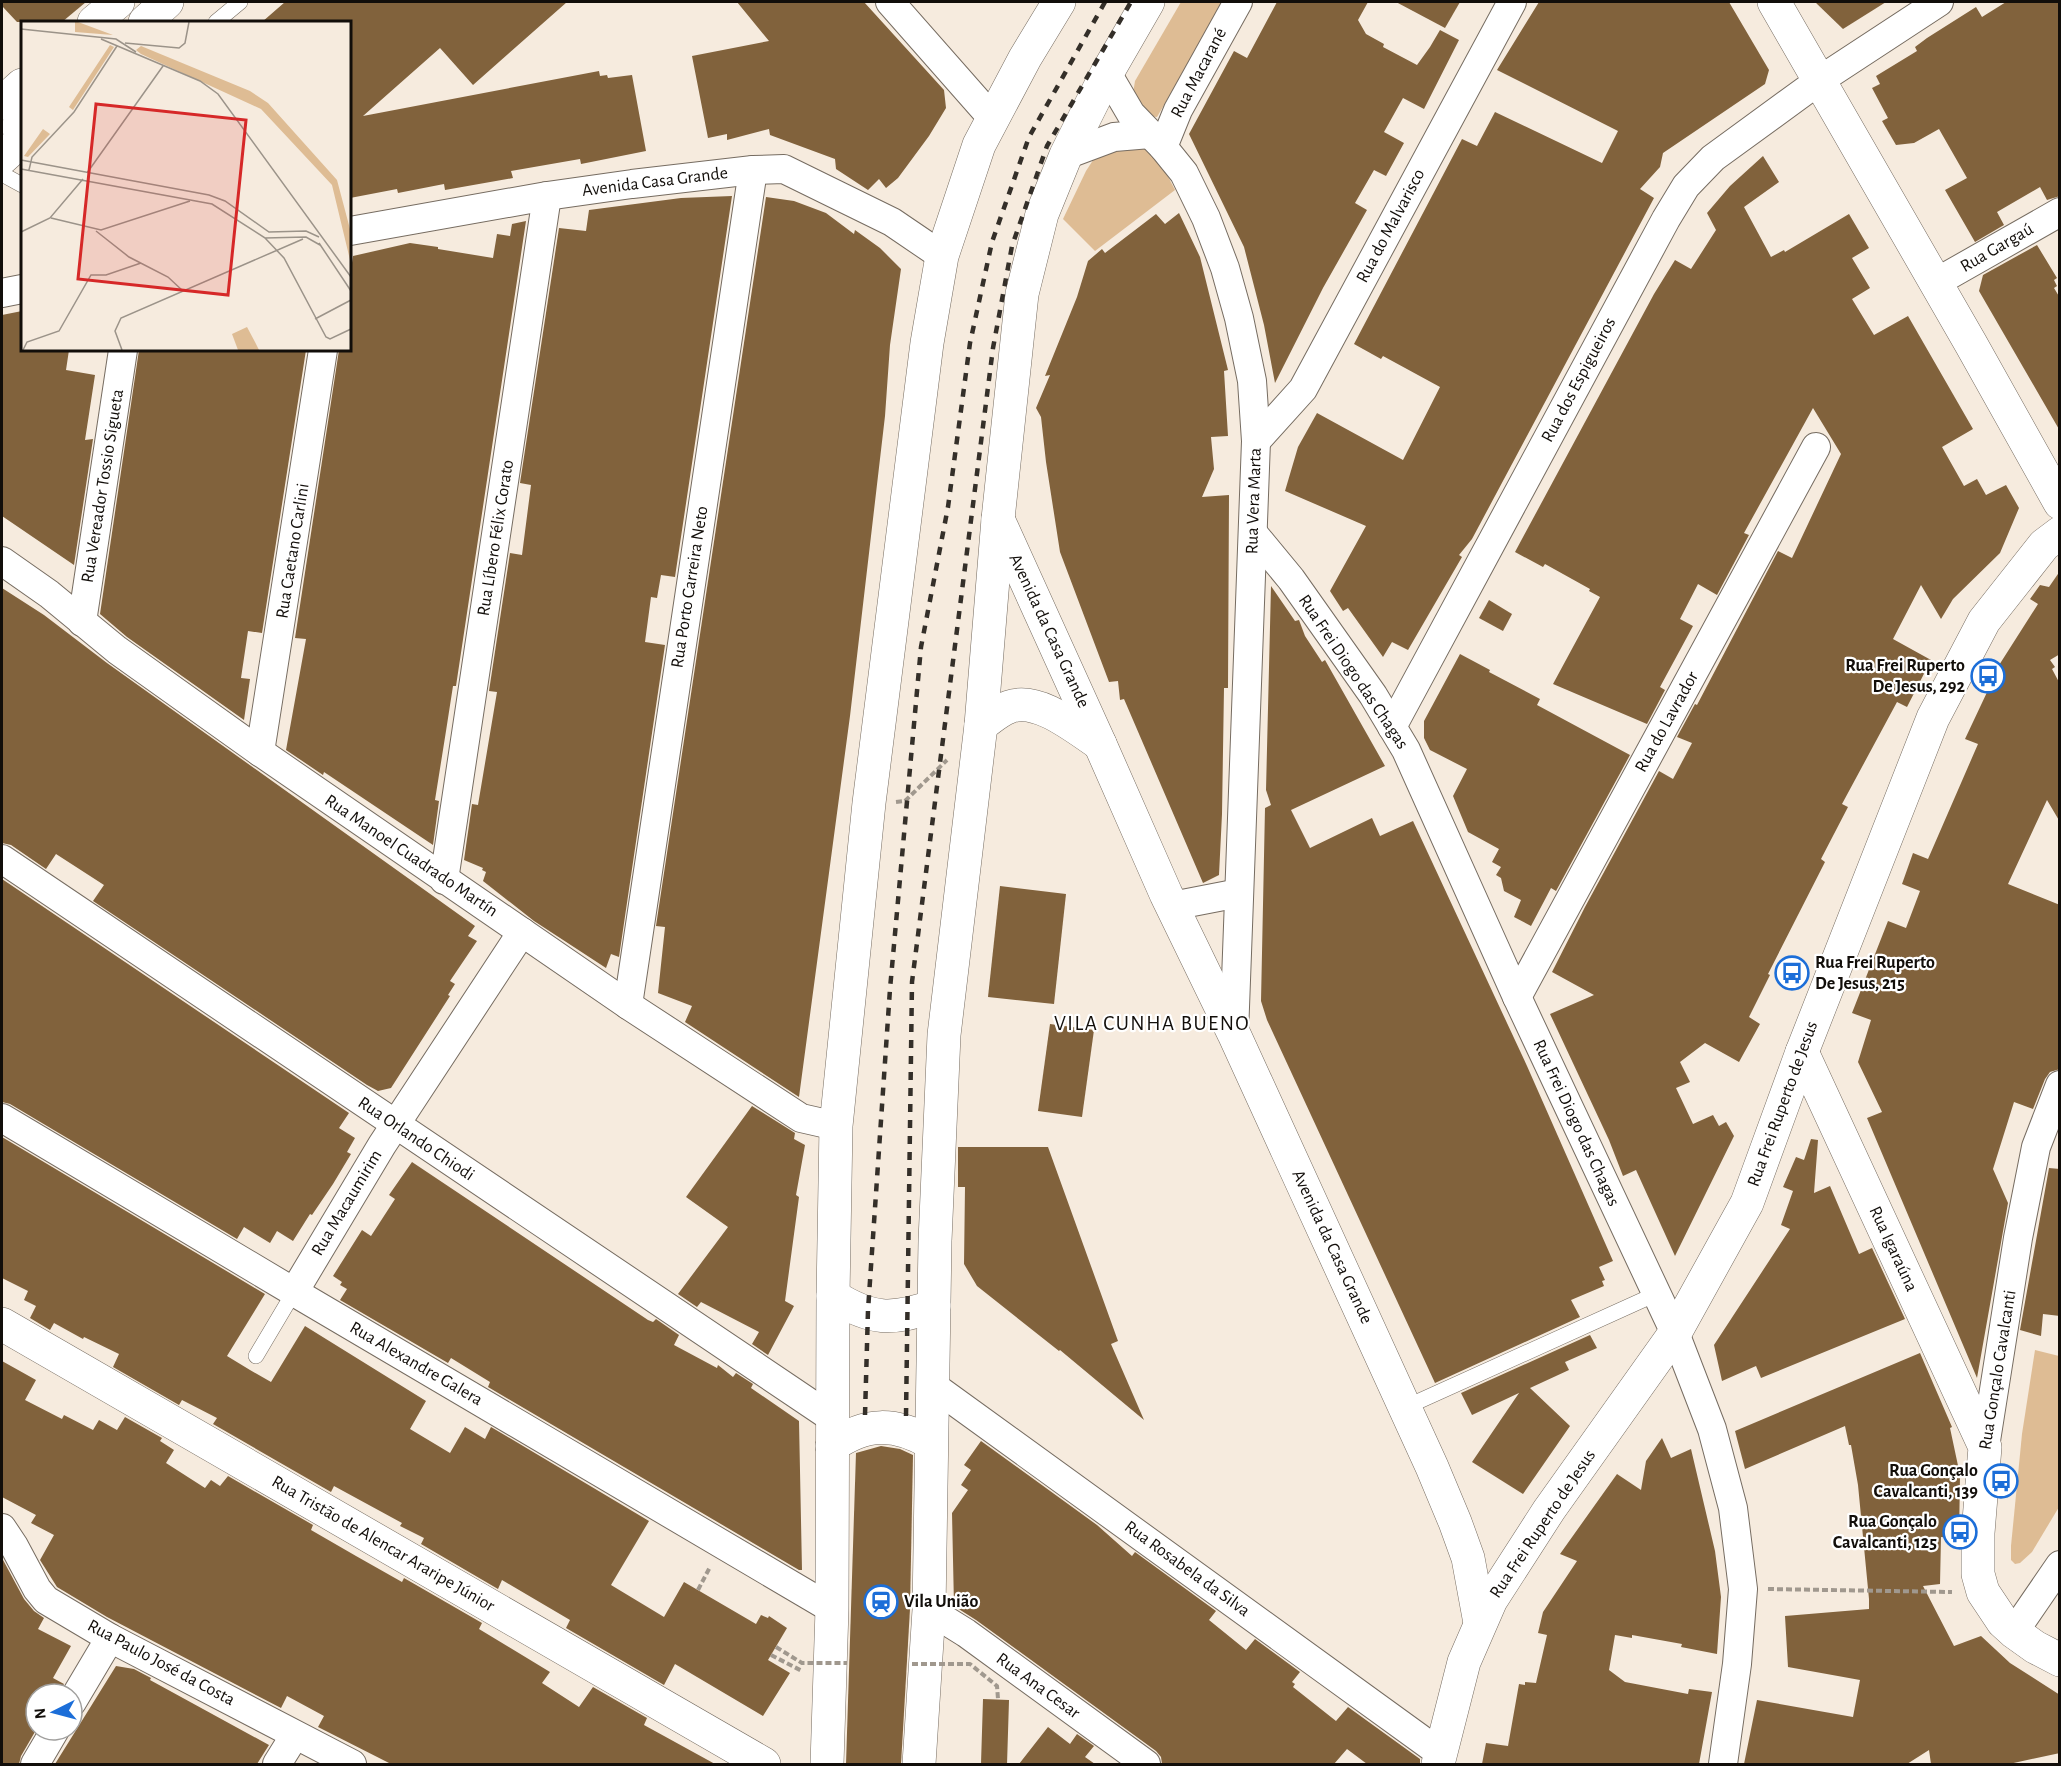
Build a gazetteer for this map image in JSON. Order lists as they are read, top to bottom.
{
  "streets": {
    "street": [
      "Rua Macarané",
      "Avenida Casa Grande",
      "Rua do Malvarisco",
      "Rua Gargaú",
      "Rua dos Espigueiros",
      "Rua Vereador Tossio Sigueta",
      "Rua Vera Marta",
      "Rua Líbero Félix Corato",
      "Rua Caetano Carlini",
      "Rua Porto Carreira Neto",
      "Avenida da Casa Grande",
      "Rua Frei Diogo das Chagas",
      "Rua do Lavrador",
      "Rua Manoel Cuadrado Martín",
      "Rua Frei Ruperto de Jesus",
      "Rua Orlando Chiodi",
      "Rua Macaumirim",
      "Rua Igaraúna",
      "Rua Alexandre Galera",
      "Rua Gonçalo Cavalcanti",
      "Rua Tristão de Alencar Araripe Júnior",
      "Rua Rosabela da Silva",
      "Rua Paulo José da Costa",
      "Rua Ana Cesar"
    ]
  },
  "crossings": [
    ["Rua Macarané", "Rua Vera Marta"],
    ["Avenida Casa Grande", "Rua Líbero Félix Corato"],
    ["Avenida Casa Grande", "Rua Porto Carreira Neto"],
    ["Rua do Malvarisco", "Rua Vera Marta"],
    ["Rua dos Espigueiros", "Rua Frei Diogo das Chagas"],
    ["Rua Vereador Tossio Sigueta", "Rua Manoel Cuadrado Martín"],
    ["Rua Vera Marta", "Avenida da Casa Grande"],
    ["Rua Vera Marta", "Rua Frei Diogo das Chagas"],
    ["Rua Líbero Félix Corato", "Rua Manoel Cuadrado Martín"],
    ["Rua Caetano Carlini", "Rua Manoel Cuadrado Martín"],
    ["Rua Porto Carreira Neto", "Rua Manoel Cuadrado Martín"],
    ["Avenida da Casa Grande", "Rua Frei Ruperto de Jesus"],
    ["Rua Frei Diogo das Chagas", "Rua do Lavrador"],
    ["Rua Frei Diogo das Chagas", "Rua Frei Ruperto de Jesus"],
    ["Rua Manoel Cuadrado Martín", "Rua Macaumirim"],
    ["Rua Frei Ruperto de Jesus", "Rua Igaraúna"],
    ["Rua Orlando Chiodi", "Rua Macaumirim"],
    ["Rua Macaumirim", "Rua Alexandre Galera"],
    ["Rua Igaraúna", "Rua Gonçalo Cavalcanti"]
  ],
  "districts": ["VILA CUNHA BUENO"],
  "places": {
    "bus stop": [
      "Rua Frei Ruperto De Jesus, 292",
      "Rua Frei Ruperto De Jesus, 215",
      "Rua Gonçalo Cavalcanti, 139",
      "Rua Gonçalo Cavalcanti, 125"
    ],
    "station": ["Vila União"]
  },
  "north": "left"
}
